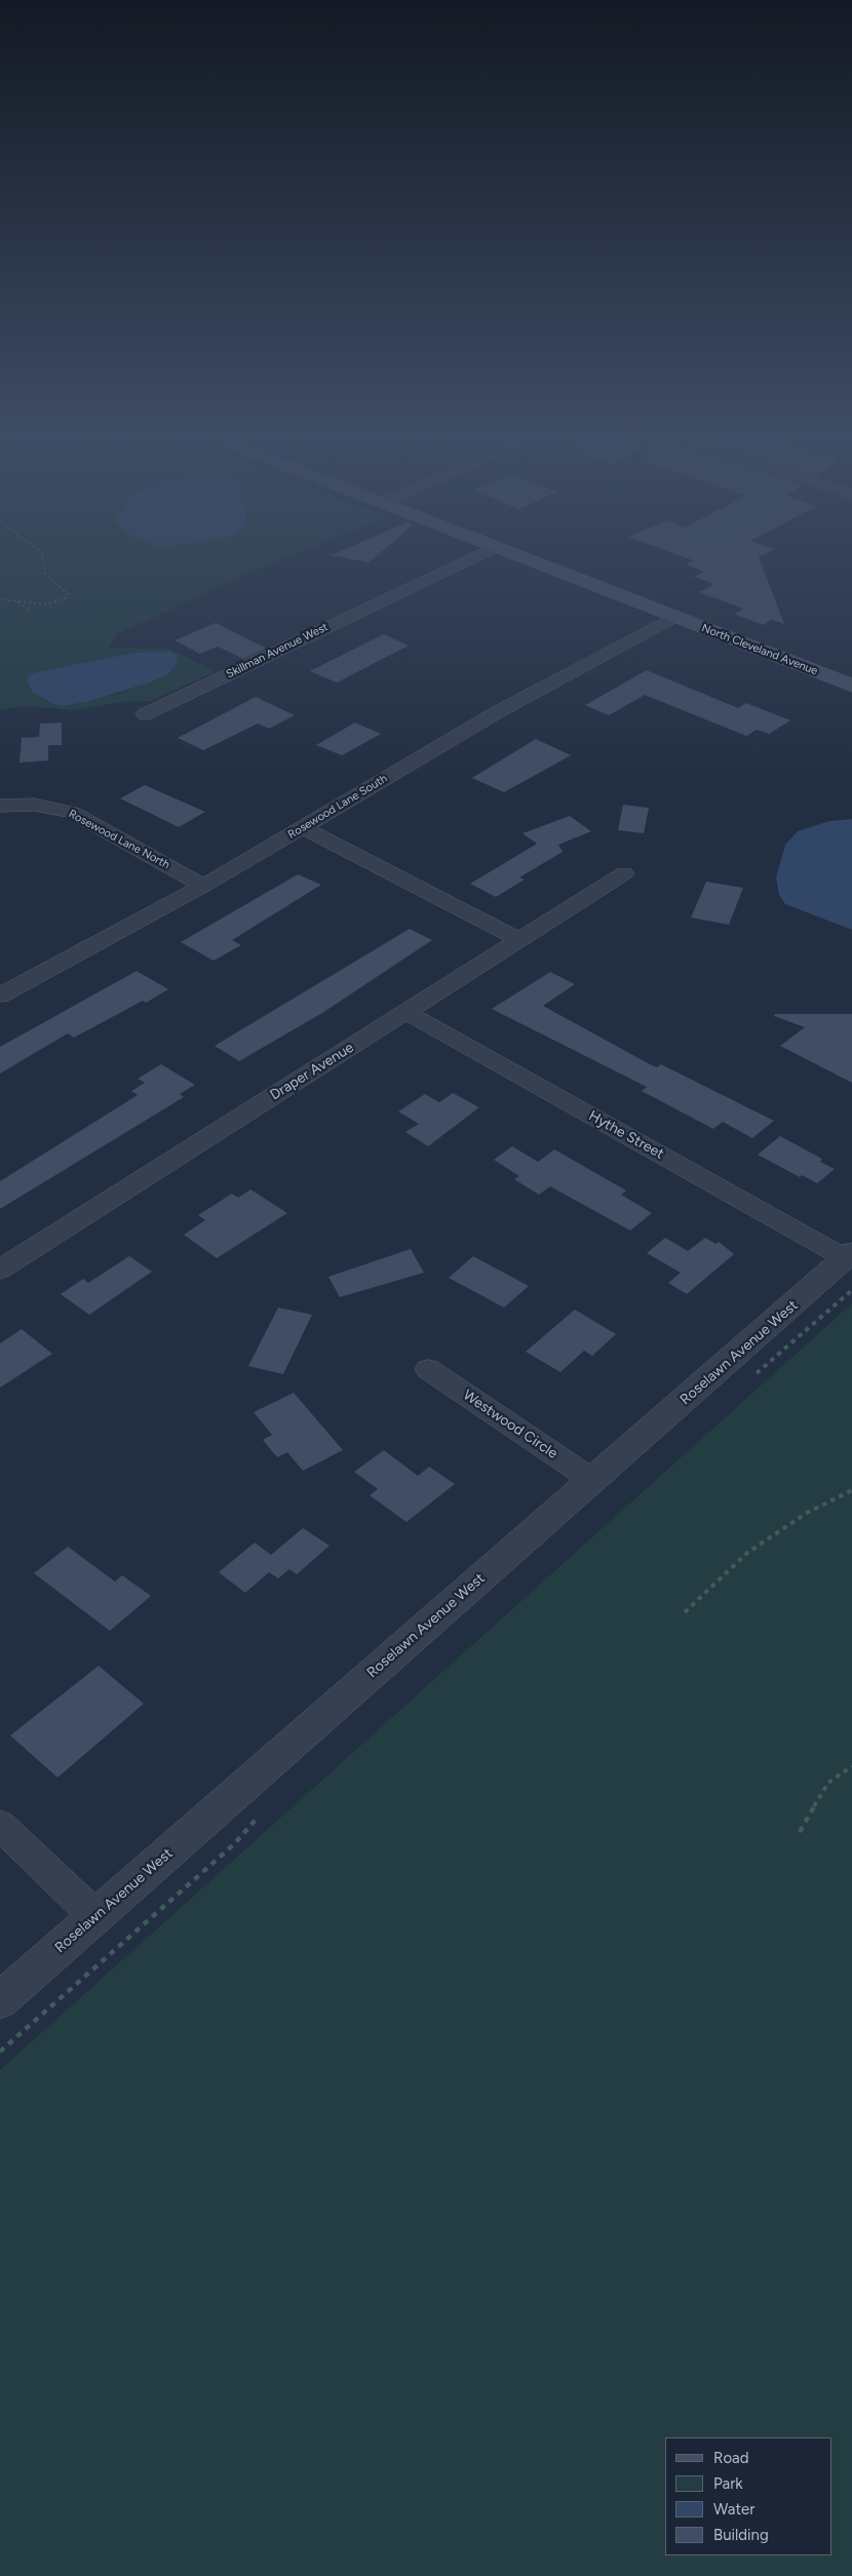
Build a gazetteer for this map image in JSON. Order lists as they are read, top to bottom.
{
  "streets": {
    "main road": ["North Cleveland Avenue"],
    "street": [
      "Skillman Avenue West",
      "Rosewood Lane South",
      "Rosewood Lane North",
      "Draper Avenue",
      "Hythe Street",
      "Roselawn Avenue West",
      "Westwood Circle"
    ]
  },
  "crossings": [
    ["North Cleveland Avenue", "Rosewood Lane South"],
    ["Rosewood Lane South", "Rosewood Lane North"],
    ["Draper Avenue", "Hythe Street"],
    ["Hythe Street", "Roselawn Avenue West"],
    ["Roselawn Avenue West", "Westwood Circle"]
  ],
  "legend": [
    "Road",
    "Park",
    "Water",
    "Building"
  ]
}
